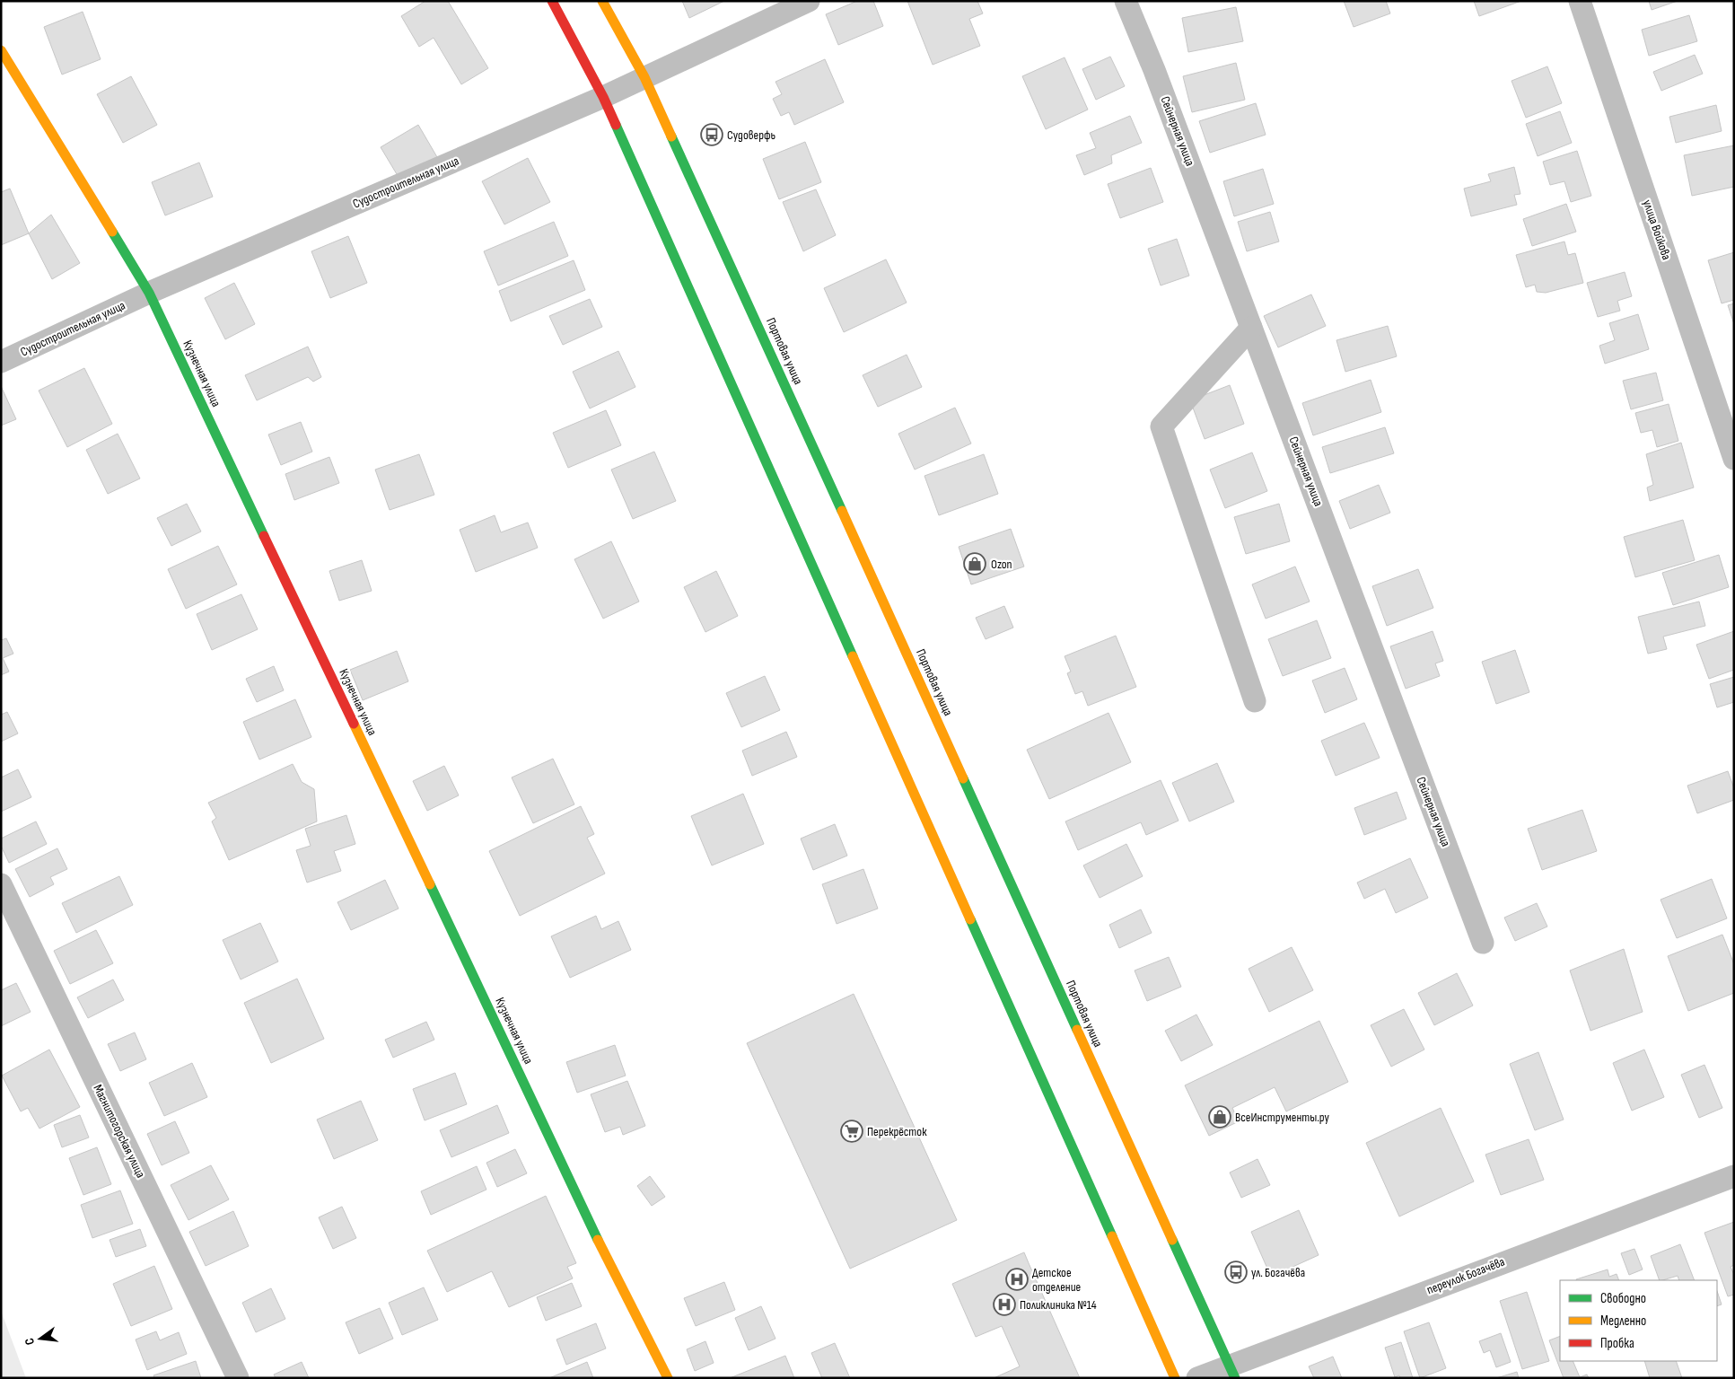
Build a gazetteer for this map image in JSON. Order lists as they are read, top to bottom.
{
  "streets": {
    "main road": ["Портовая улица", "Кузнечная улица"],
    "street": [
      "Сейнерная улица",
      "Судостроительная улица",
      "улица Войкова",
      "Магнитогорская улица",
      "переулок Богачёва"
    ]
  },
  "crossings": [
    ["Судостроительная улица", "Портовая улица"],
    ["Судостроительная улица", "Кузнечная улица"],
    ["Портовая улица", "переулок Богачёва"]
  ],
  "places": {
    "bus stop": ["Судоверфь", "ул. Богачёва"],
    "shop": ["Ozon", "ВсеИнструменты.ру"],
    "supermarket": ["Перекрёсток"],
    "hospital": ["Детское отделение", "Поликлиника №14"]
  },
  "legend": ["Свободно", "Медленно", "Пробка"],
  "north": "left"
}
